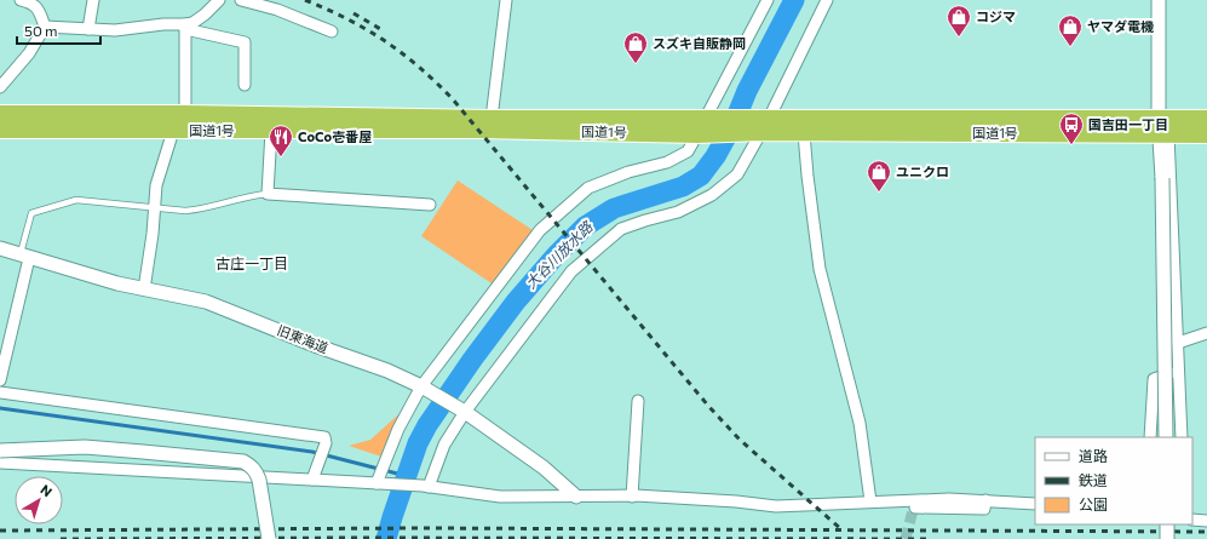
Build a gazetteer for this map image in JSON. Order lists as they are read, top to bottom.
{
  "streets": {
    "highway": ["国道1号"],
    "street": ["旧東海道"]
  },
  "districts": ["古庄一丁目"],
  "water": ["大谷川放水路"],
  "places": {
    "shop": [
      "コジマ",
      "ヤマダ電機",
      "スズキ自販静岡",
      "ユニクロ"
    ],
    "bus stop": ["国吉田一丁目"],
    "restaurant": ["CoCo壱番屋"]
  },
  "legend": ["道路", "鉄道", "公園"],
  "scale_bar": "50 m",
  "north": "top right"
}
